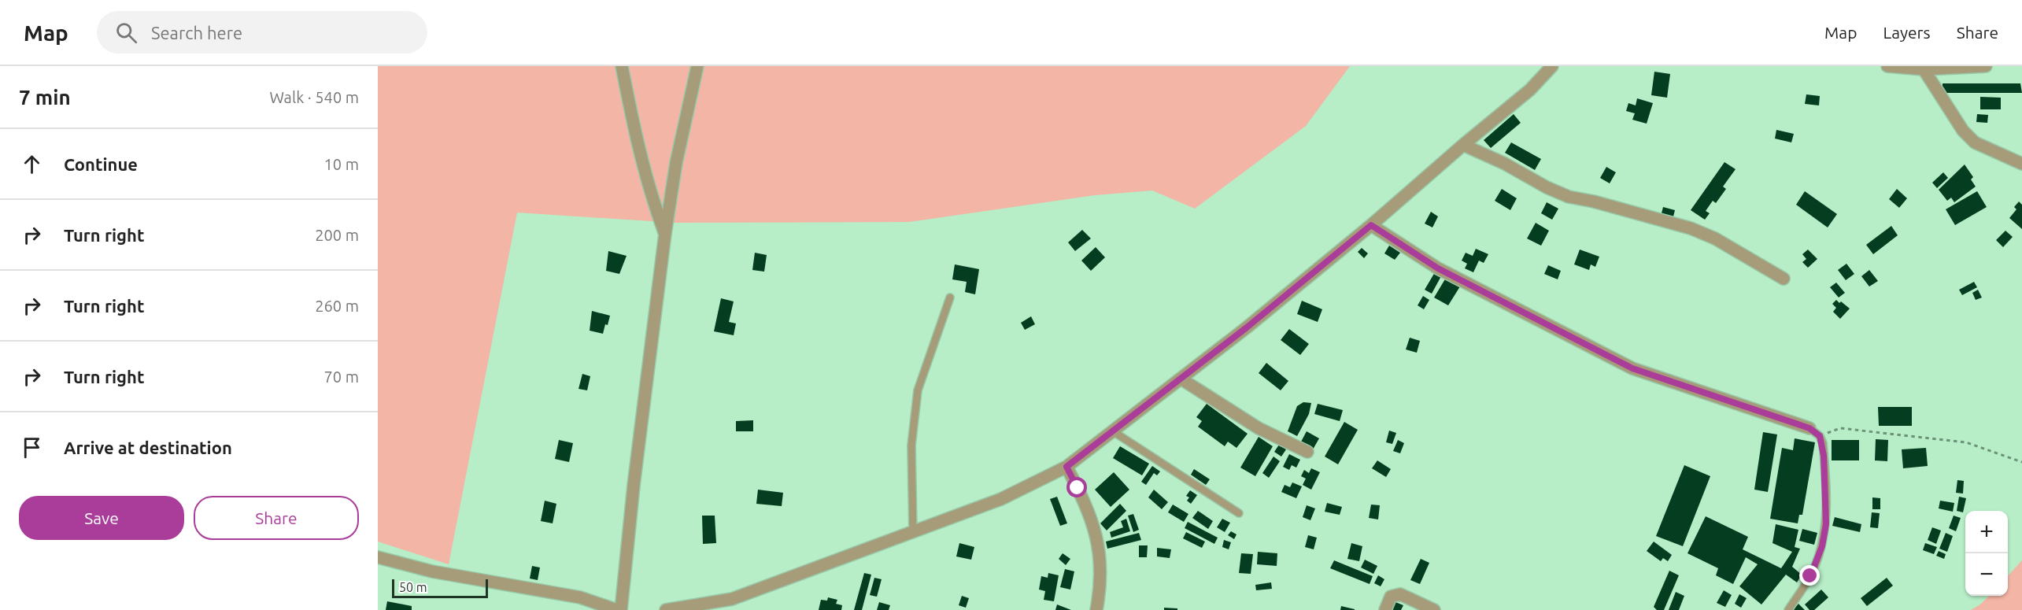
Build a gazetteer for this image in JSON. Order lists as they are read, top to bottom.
{
  "scale_bar": "50 m",
  "page": {
    "header": "Map",
    "search": "Search here",
    "nav": ["Map", "Layers", "Share"],
    "heading": ["7 min", "Walk · 540 m"],
    "list": [
      ["Continue", "10 m"],
      ["Turn right", "200 m"],
      ["Turn right", "260 m"],
      ["Turn right", "70 m"],
      "Arrive at destination"
    ],
    "buttons": ["Save", "Share"],
    "map_buttons": ["+", "−"],
    "scale": "50 m"
  }
}
